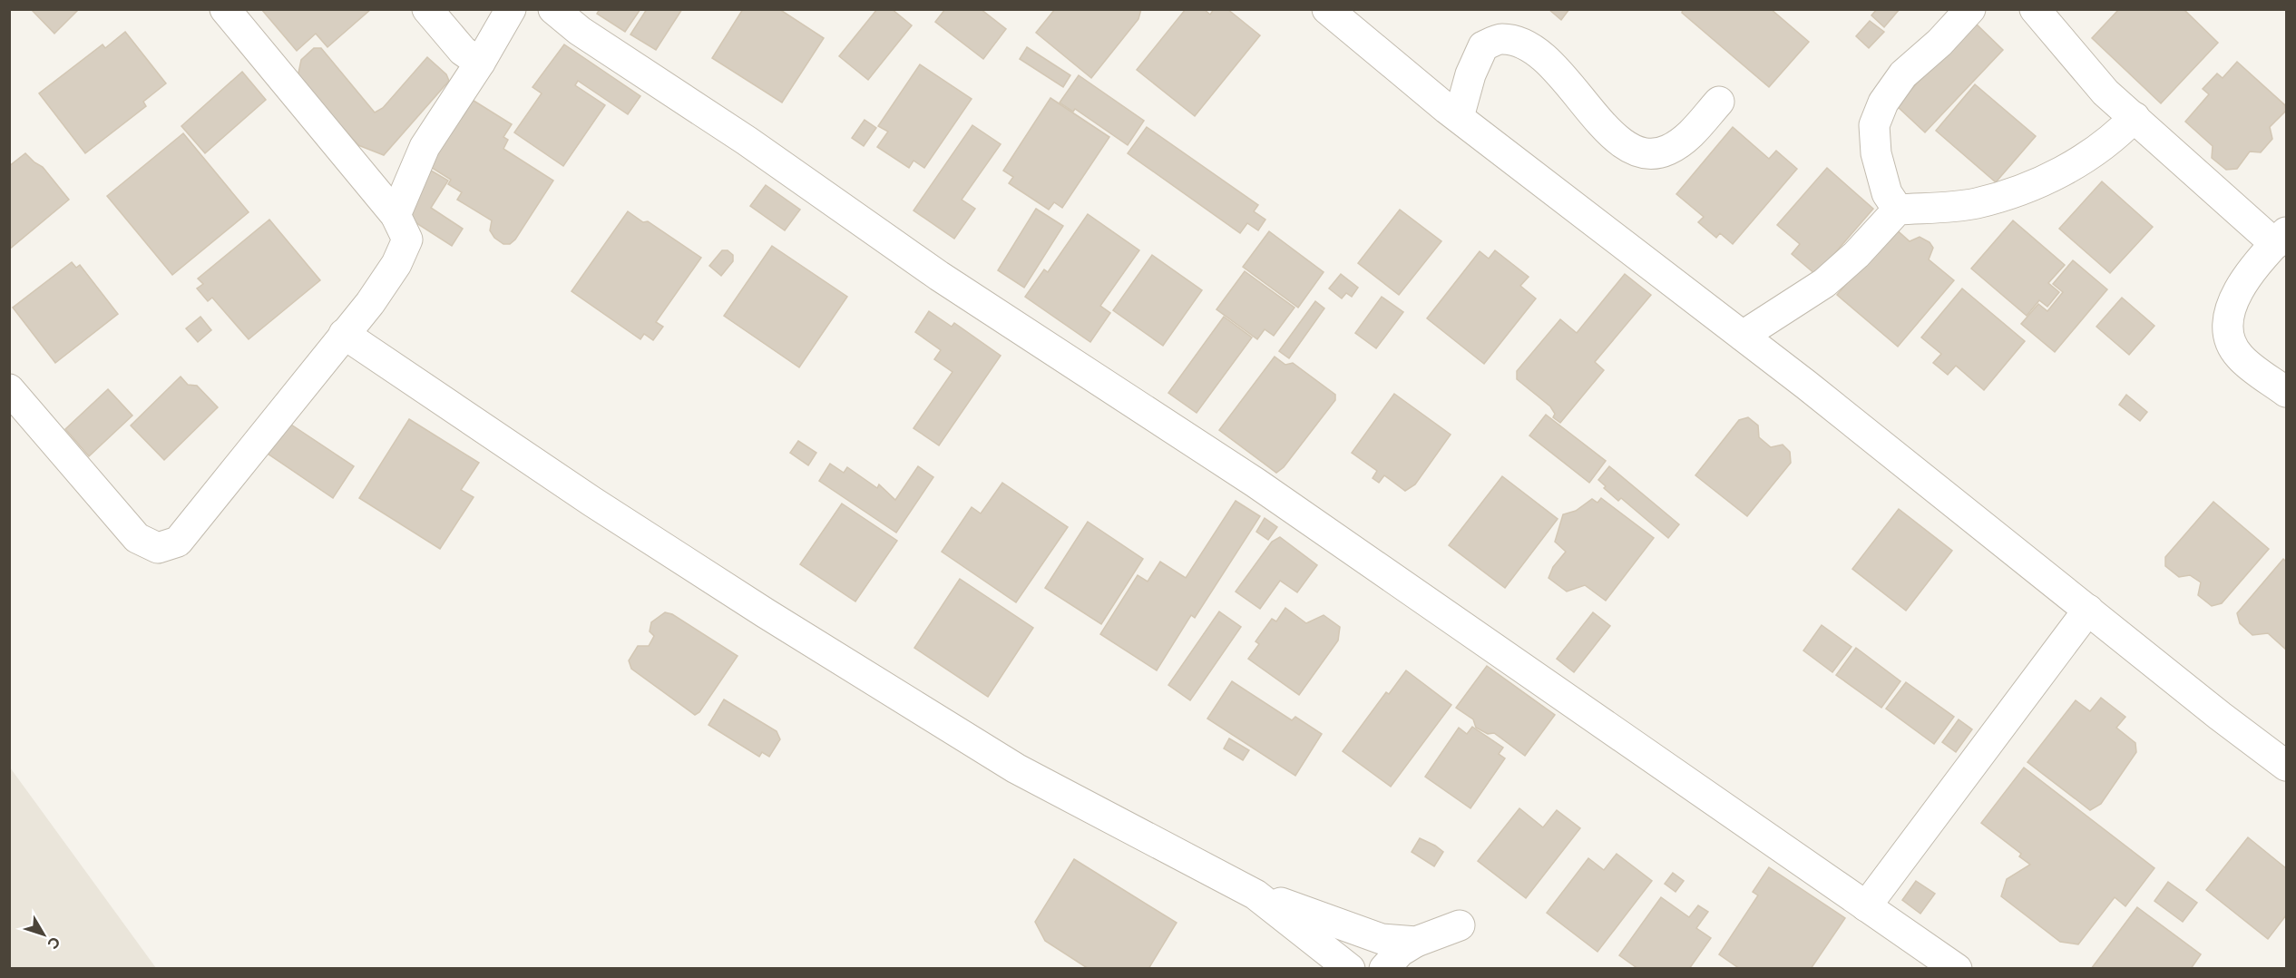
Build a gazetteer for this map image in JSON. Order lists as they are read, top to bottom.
{
  "north": "bottom right"
}
